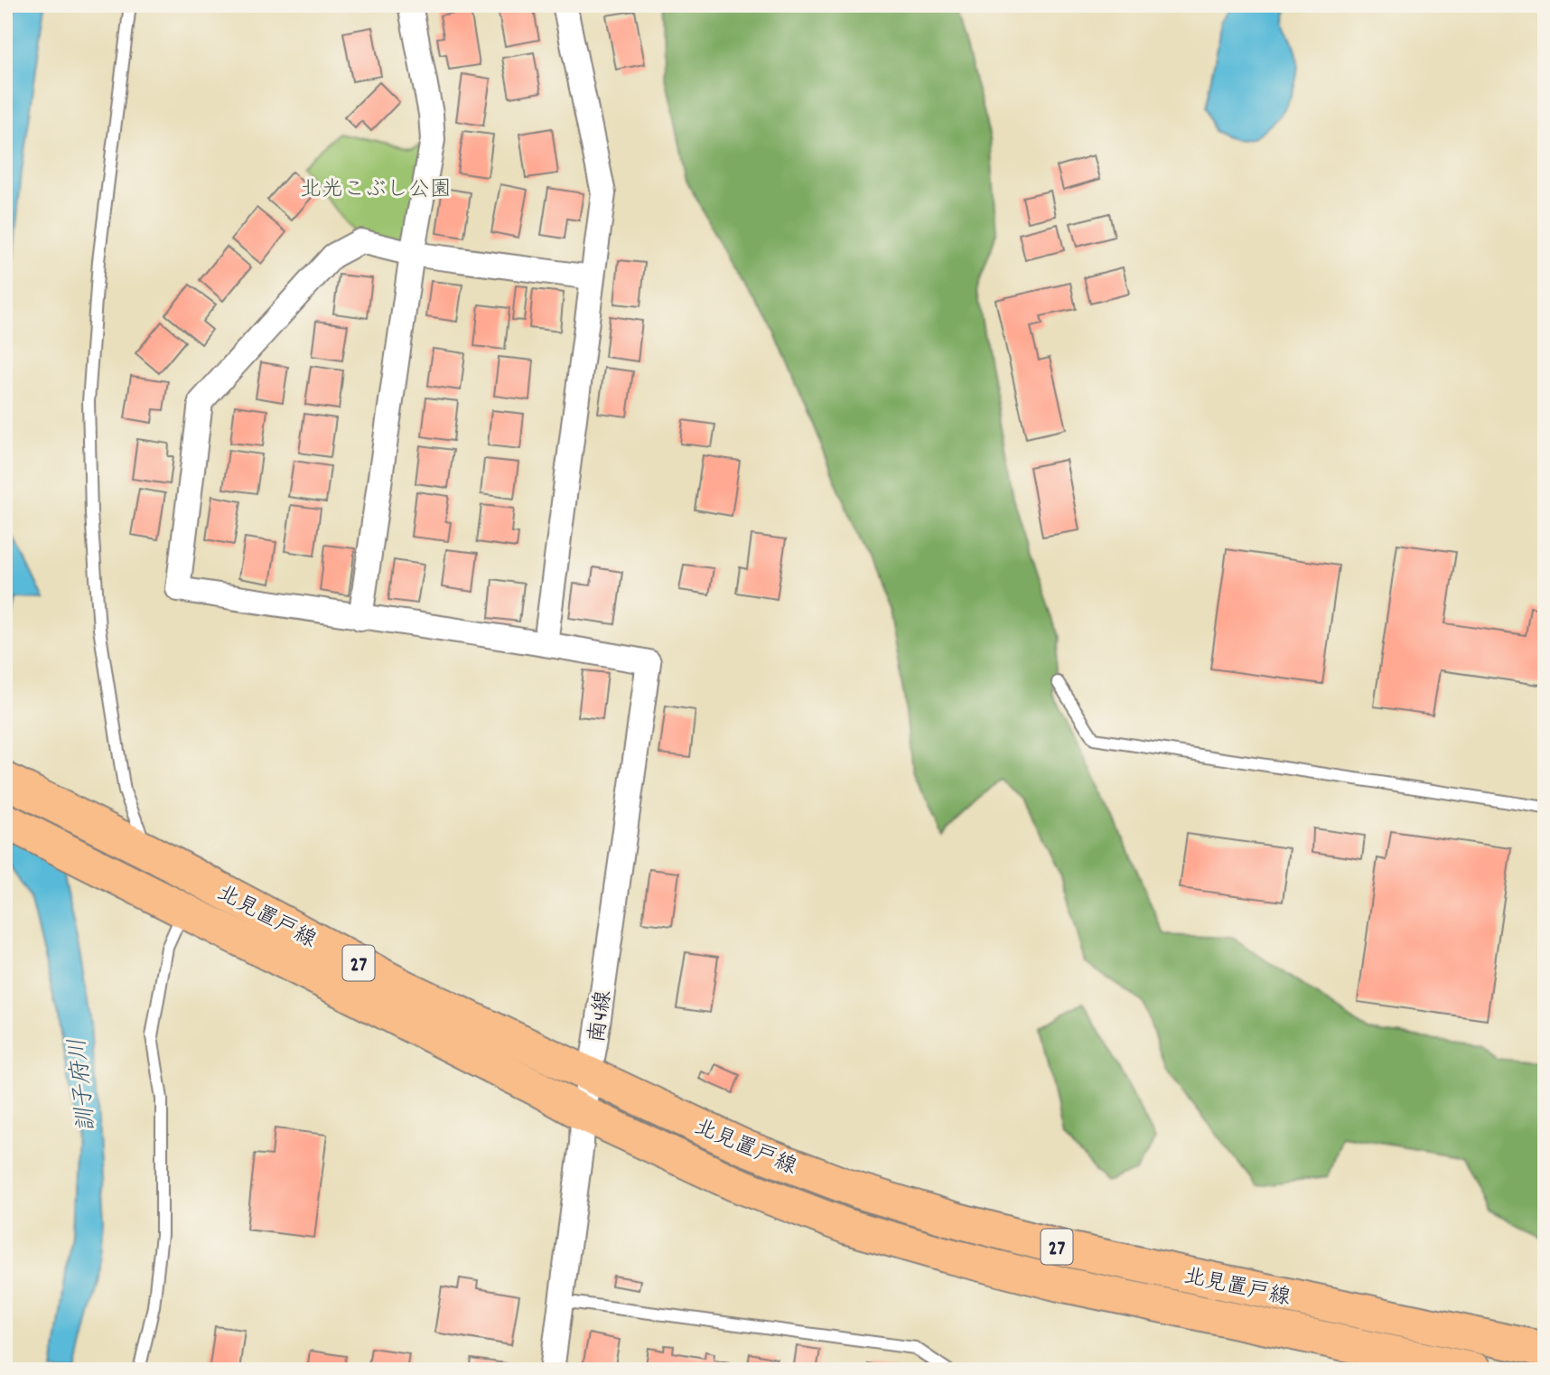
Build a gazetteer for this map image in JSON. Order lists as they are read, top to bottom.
{
  "streets": {
    "main road": ["北見置戸線", "27"],
    "street": ["南4線"]
  },
  "crossings": [
    ["北見置戸線", "南4線"]
  ],
  "water": ["訓子府川"],
  "parks": ["北光こぶし公園"]
}
